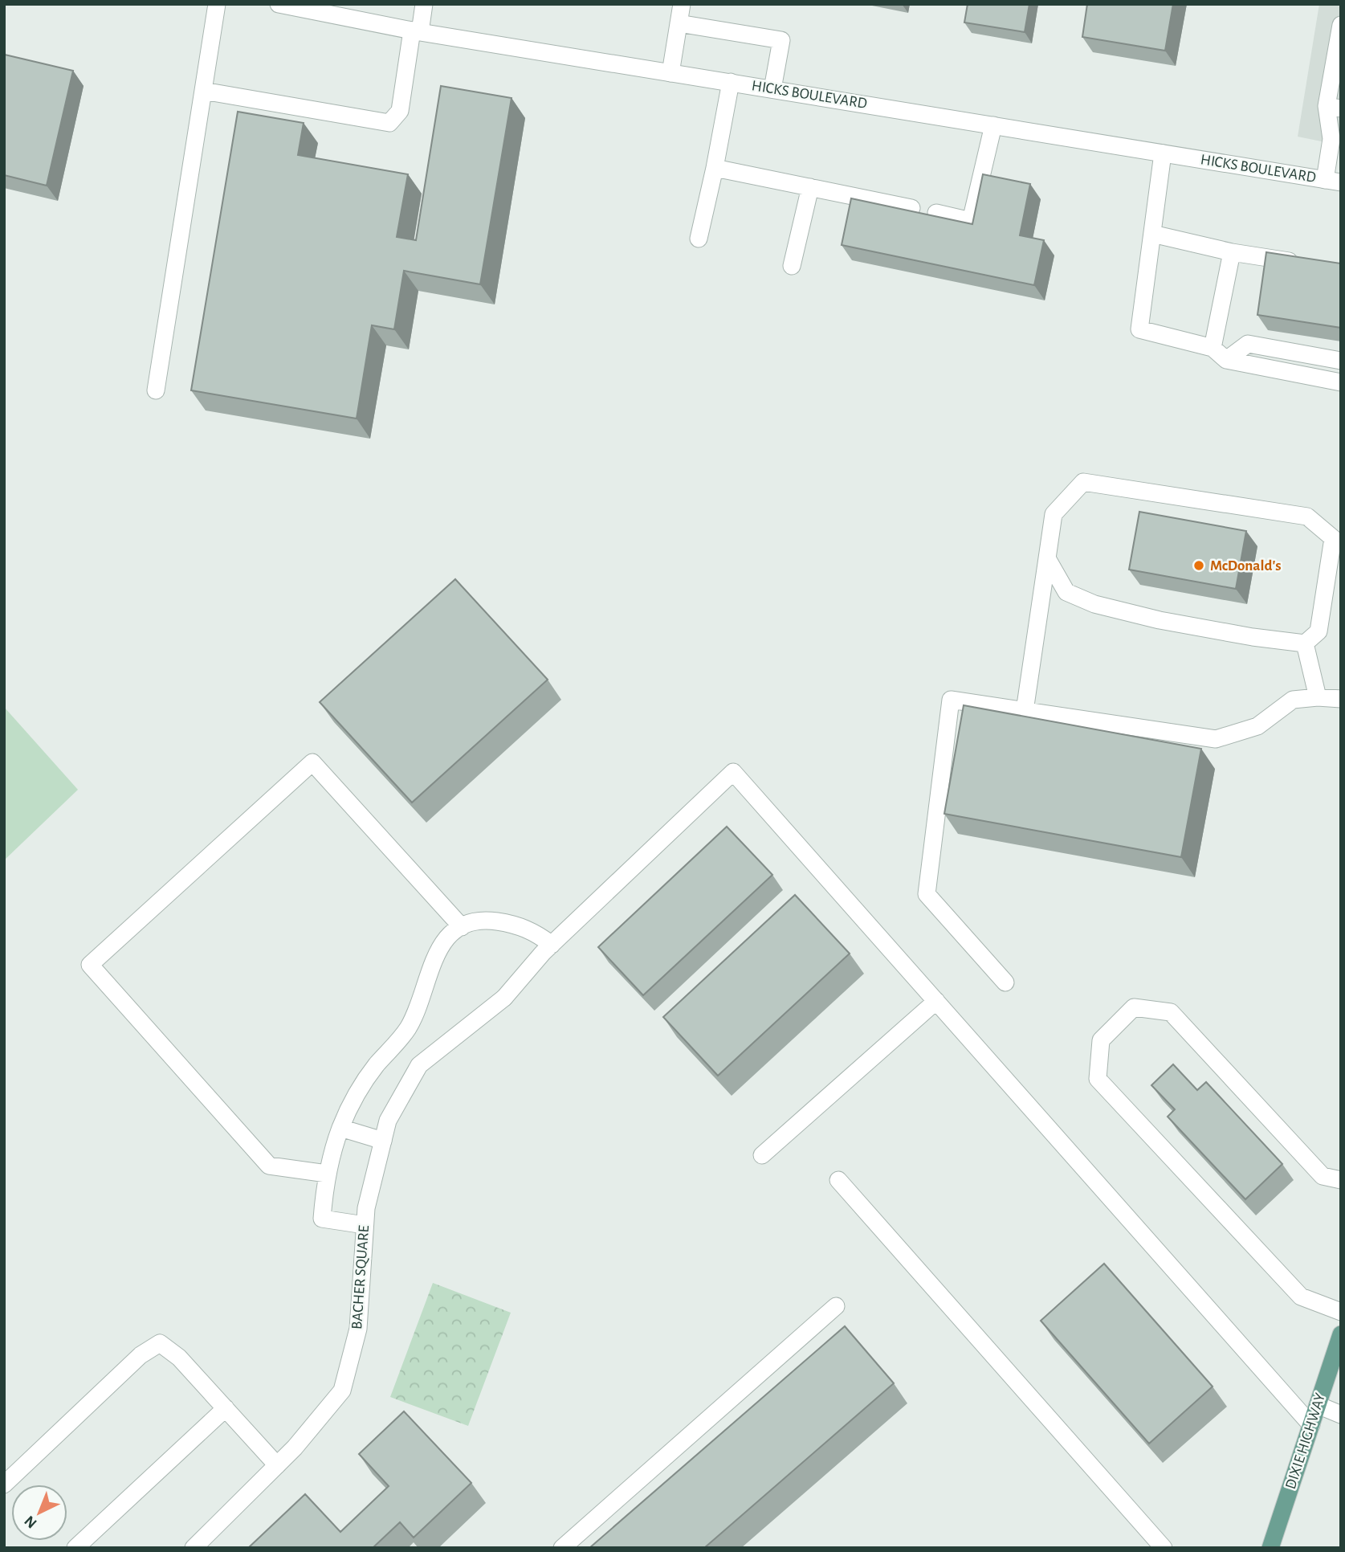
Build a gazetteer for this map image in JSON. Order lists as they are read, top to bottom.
{
  "streets": {
    "main road": ["DIXIE HIGHWAY"],
    "street": ["HICKS BOULEVARD", "BACHER SQUARE"]
  },
  "places": ["McDonald's"],
  "north": "bottom left"
}
